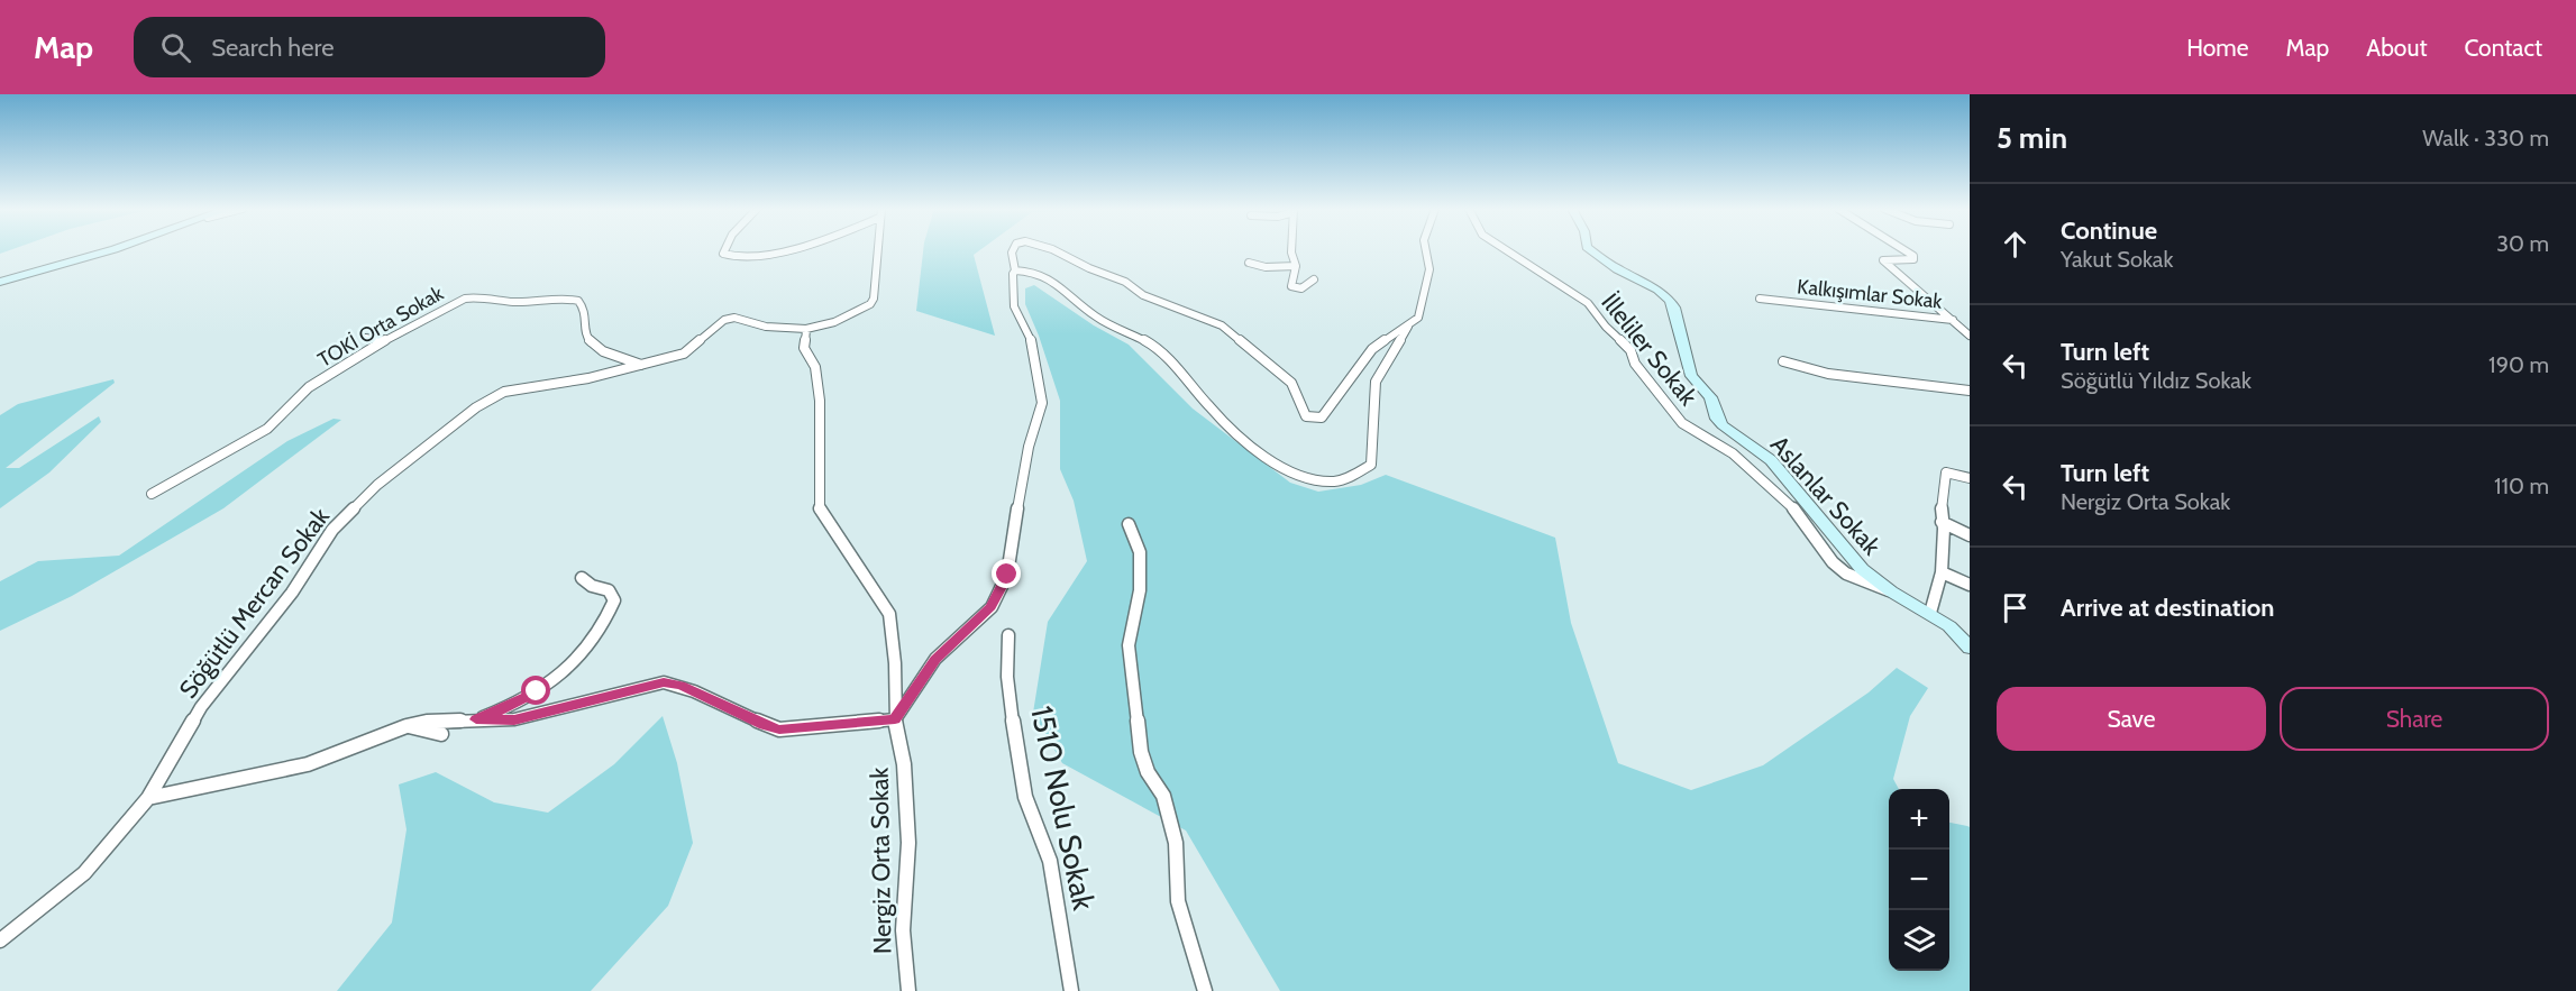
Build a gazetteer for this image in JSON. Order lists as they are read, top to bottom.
{
  "streets": {
    "street": [
      "Kalkışımlar Sokak",
      "TOKİ Orta Sokak",
      "İlleliler Sokak",
      "Aslanlar Sokak",
      "Söğütlü Mercan Sokak",
      "1510 Nolu Sokak",
      "Nergiz Orta Sokak"
    ]
  },
  "crossings": [
    ["TOKİ Orta Sokak", "Söğütlü Mercan Sokak"],
    ["İlleliler Sokak", "Aslanlar Sokak"]
  ],
  "page": {
    "header": "Map",
    "search": "Search here",
    "nav": [
      "Home",
      "Map",
      "About",
      "Contact"
    ],
    "heading": ["5 min", "Walk · 330 m"],
    "list": [
      ["Continue", "Yakut Sokak", "30 m"],
      ["Turn left", "Söğütlü Yıldız Sokak", "190 m"],
      ["Turn left", "Nergiz Orta Sokak", "110 m"],
      "Arrive at destination"
    ],
    "buttons": ["Save", "Share"],
    "map_buttons": ["+", "−"]
  }
}
